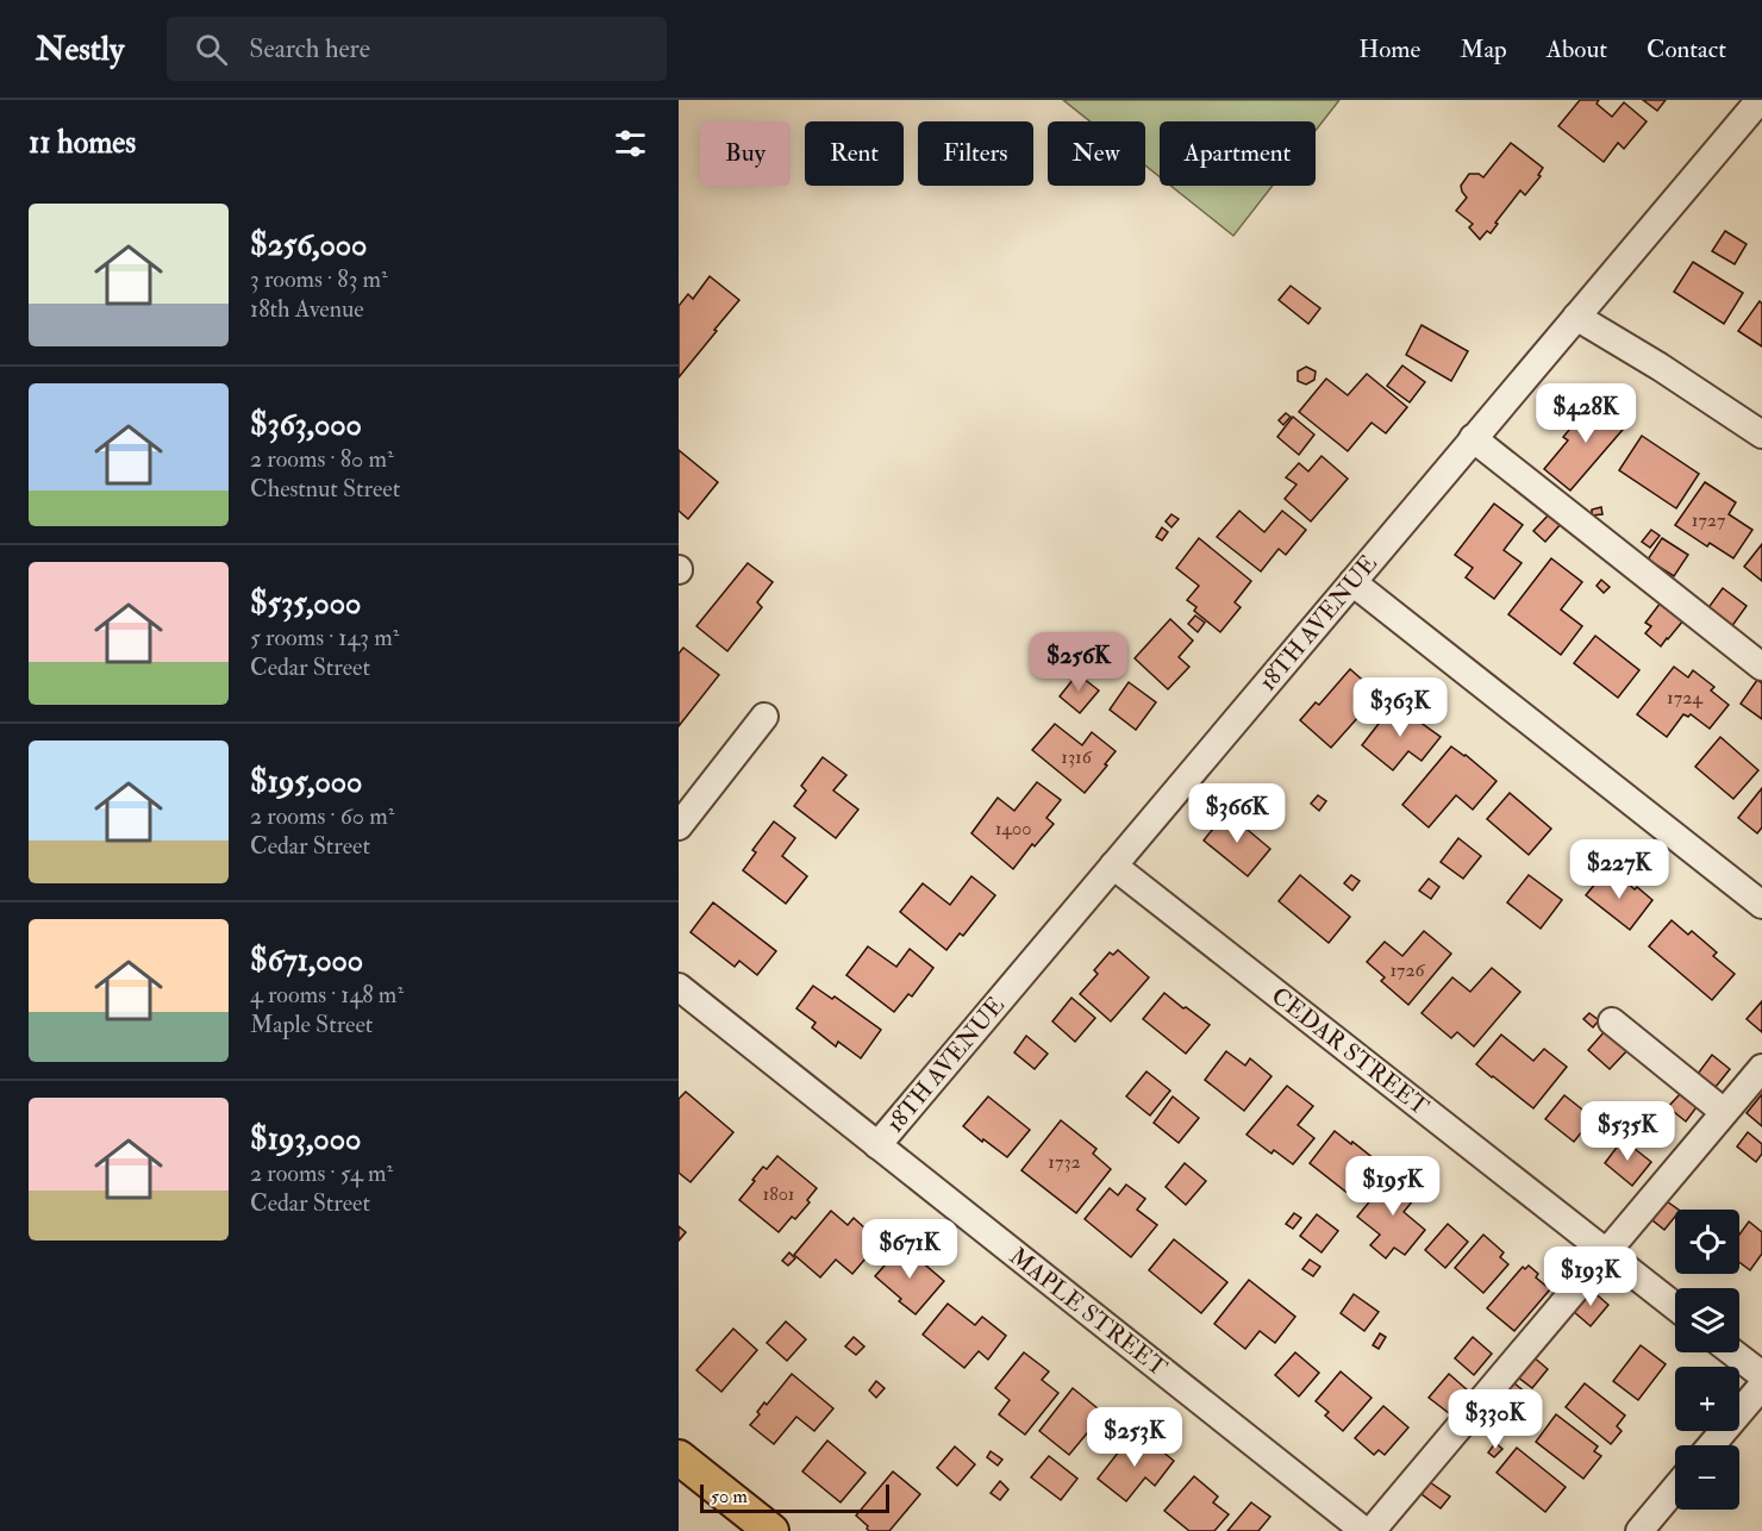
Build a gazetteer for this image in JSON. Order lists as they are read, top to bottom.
{
  "streets": {
    "street": ["18TH AVENUE", "CEDAR STREET", "MAPLE STREET"]
  },
  "crossings": [
    ["18TH AVENUE", "CEDAR STREET"],
    ["18TH AVENUE", "MAPLE STREET"]
  ],
  "house_numbers": [
    "1727",
    "1724",
    "1316",
    "1400",
    "1726",
    "1732",
    "1801"
  ],
  "scale_bar": "50 m",
  "page": {
    "header": "Nestly",
    "search": "Search here",
    "nav": [
      "Home",
      "Map",
      "About",
      "Contact"
    ],
    "heading": "11 homes",
    "chip": [
      "Buy",
      "Rent",
      "Filters",
      "New",
      "Apartment"
    ],
    "list": [
      {
        "name": "$256,000",
        "note": "3 rooms · 83 m² · 18th Avenue"
      },
      {
        "name": "$363,000",
        "note": "2 rooms · 80 m² · Chestnut Street"
      },
      {
        "name": "$535,000",
        "note": "5 rooms · 143 m² · Cedar Street"
      },
      {
        "name": "$195,000",
        "note": "2 rooms · 60 m² · Cedar Street"
      },
      {
        "name": "$671,000",
        "note": "4 rooms · 148 m² · Maple Street"
      },
      {
        "name": "$193,000",
        "note": "2 rooms · 54 m² · Cedar Street"
      }
    ],
    "price": [
      "$428K",
      "$256K",
      "$363K",
      "$366K",
      "$227K",
      "$535K",
      "$195K",
      "$671K",
      "$193K",
      "$330K",
      "$253K"
    ],
    "map_buttons": ["+", "−"],
    "scale": "50 m"
  }
}
